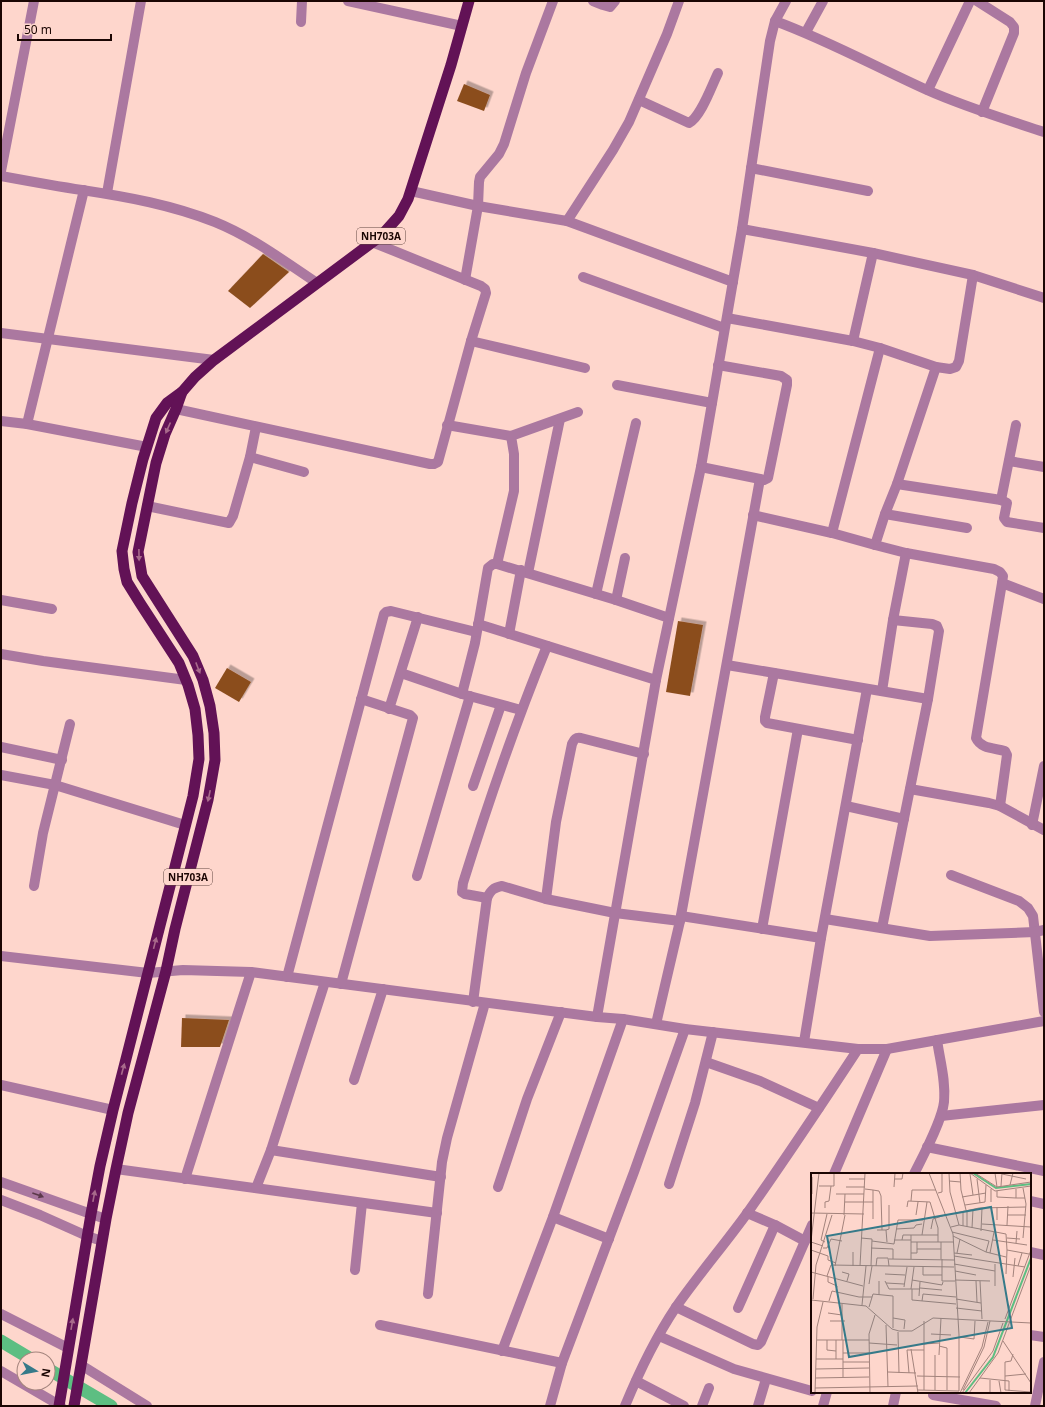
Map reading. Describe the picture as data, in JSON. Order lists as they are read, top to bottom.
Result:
{
  "streets": {
    "highway": ["NH703A"]
  },
  "scale_bar": "50 m",
  "north": "right"
}
